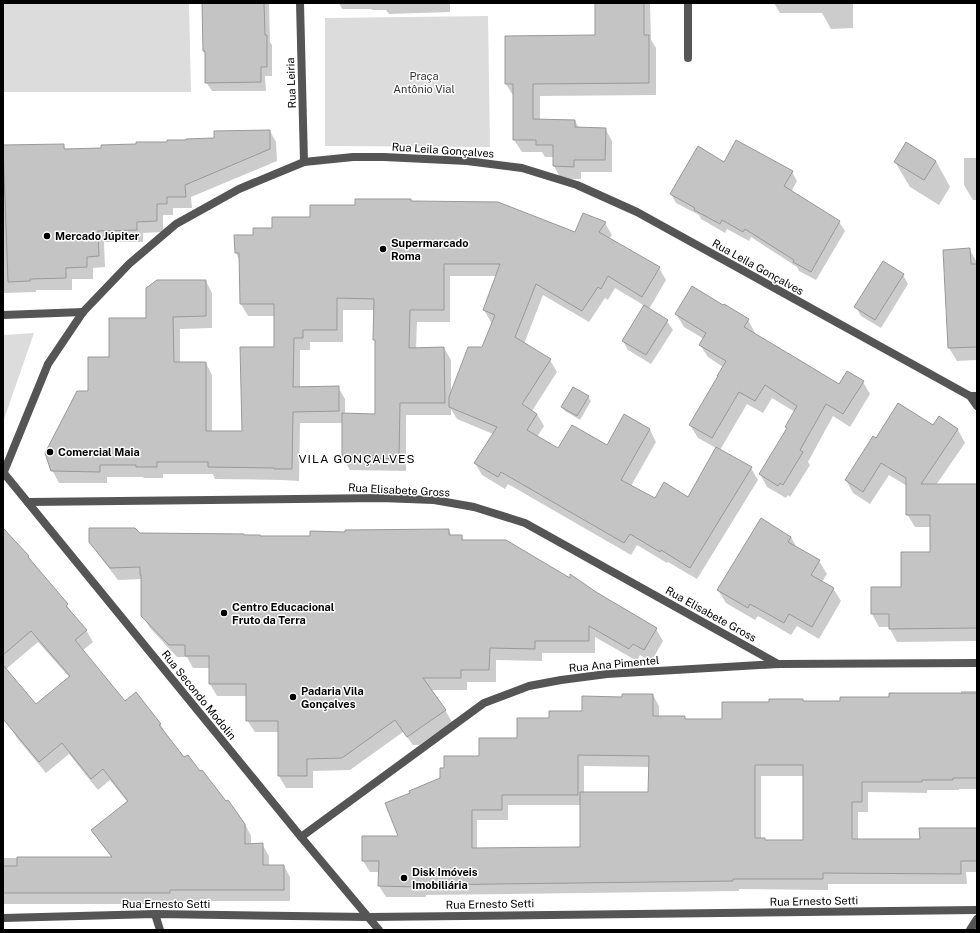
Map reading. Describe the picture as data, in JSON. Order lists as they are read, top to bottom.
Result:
{
  "streets": {
    "street": [
      "Rua Leiria",
      "Rua Leila Gonçalves",
      "Rua Elisabete Gross",
      "Rua Ana Pimentel",
      "Rua Secondo Modolin",
      "Rua Ernesto Setti"
    ]
  },
  "crossings": [
    ["Rua Leiria", "Rua Leila Gonçalves"],
    ["Rua Leila Gonçalves", "Rua Secondo Modolin"],
    ["Rua Elisabete Gross", "Rua Ana Pimentel"],
    ["Rua Elisabete Gross", "Rua Secondo Modolin"],
    ["Rua Ana Pimentel", "Rua Secondo Modolin"],
    ["Rua Secondo Modolin", "Rua Ernesto Setti"]
  ],
  "districts": ["VILA GONÇALVES"],
  "parks": ["Praça Antônio Vial"],
  "places": [
    "Mercado Júpiter",
    "Supermarcado Roma",
    "Comercial Maia",
    "Centro Educacional Fruto da Terra",
    "Padaria Vila Gonçalves",
    "Disk Imóveis Imobiliária"
  ]
}
